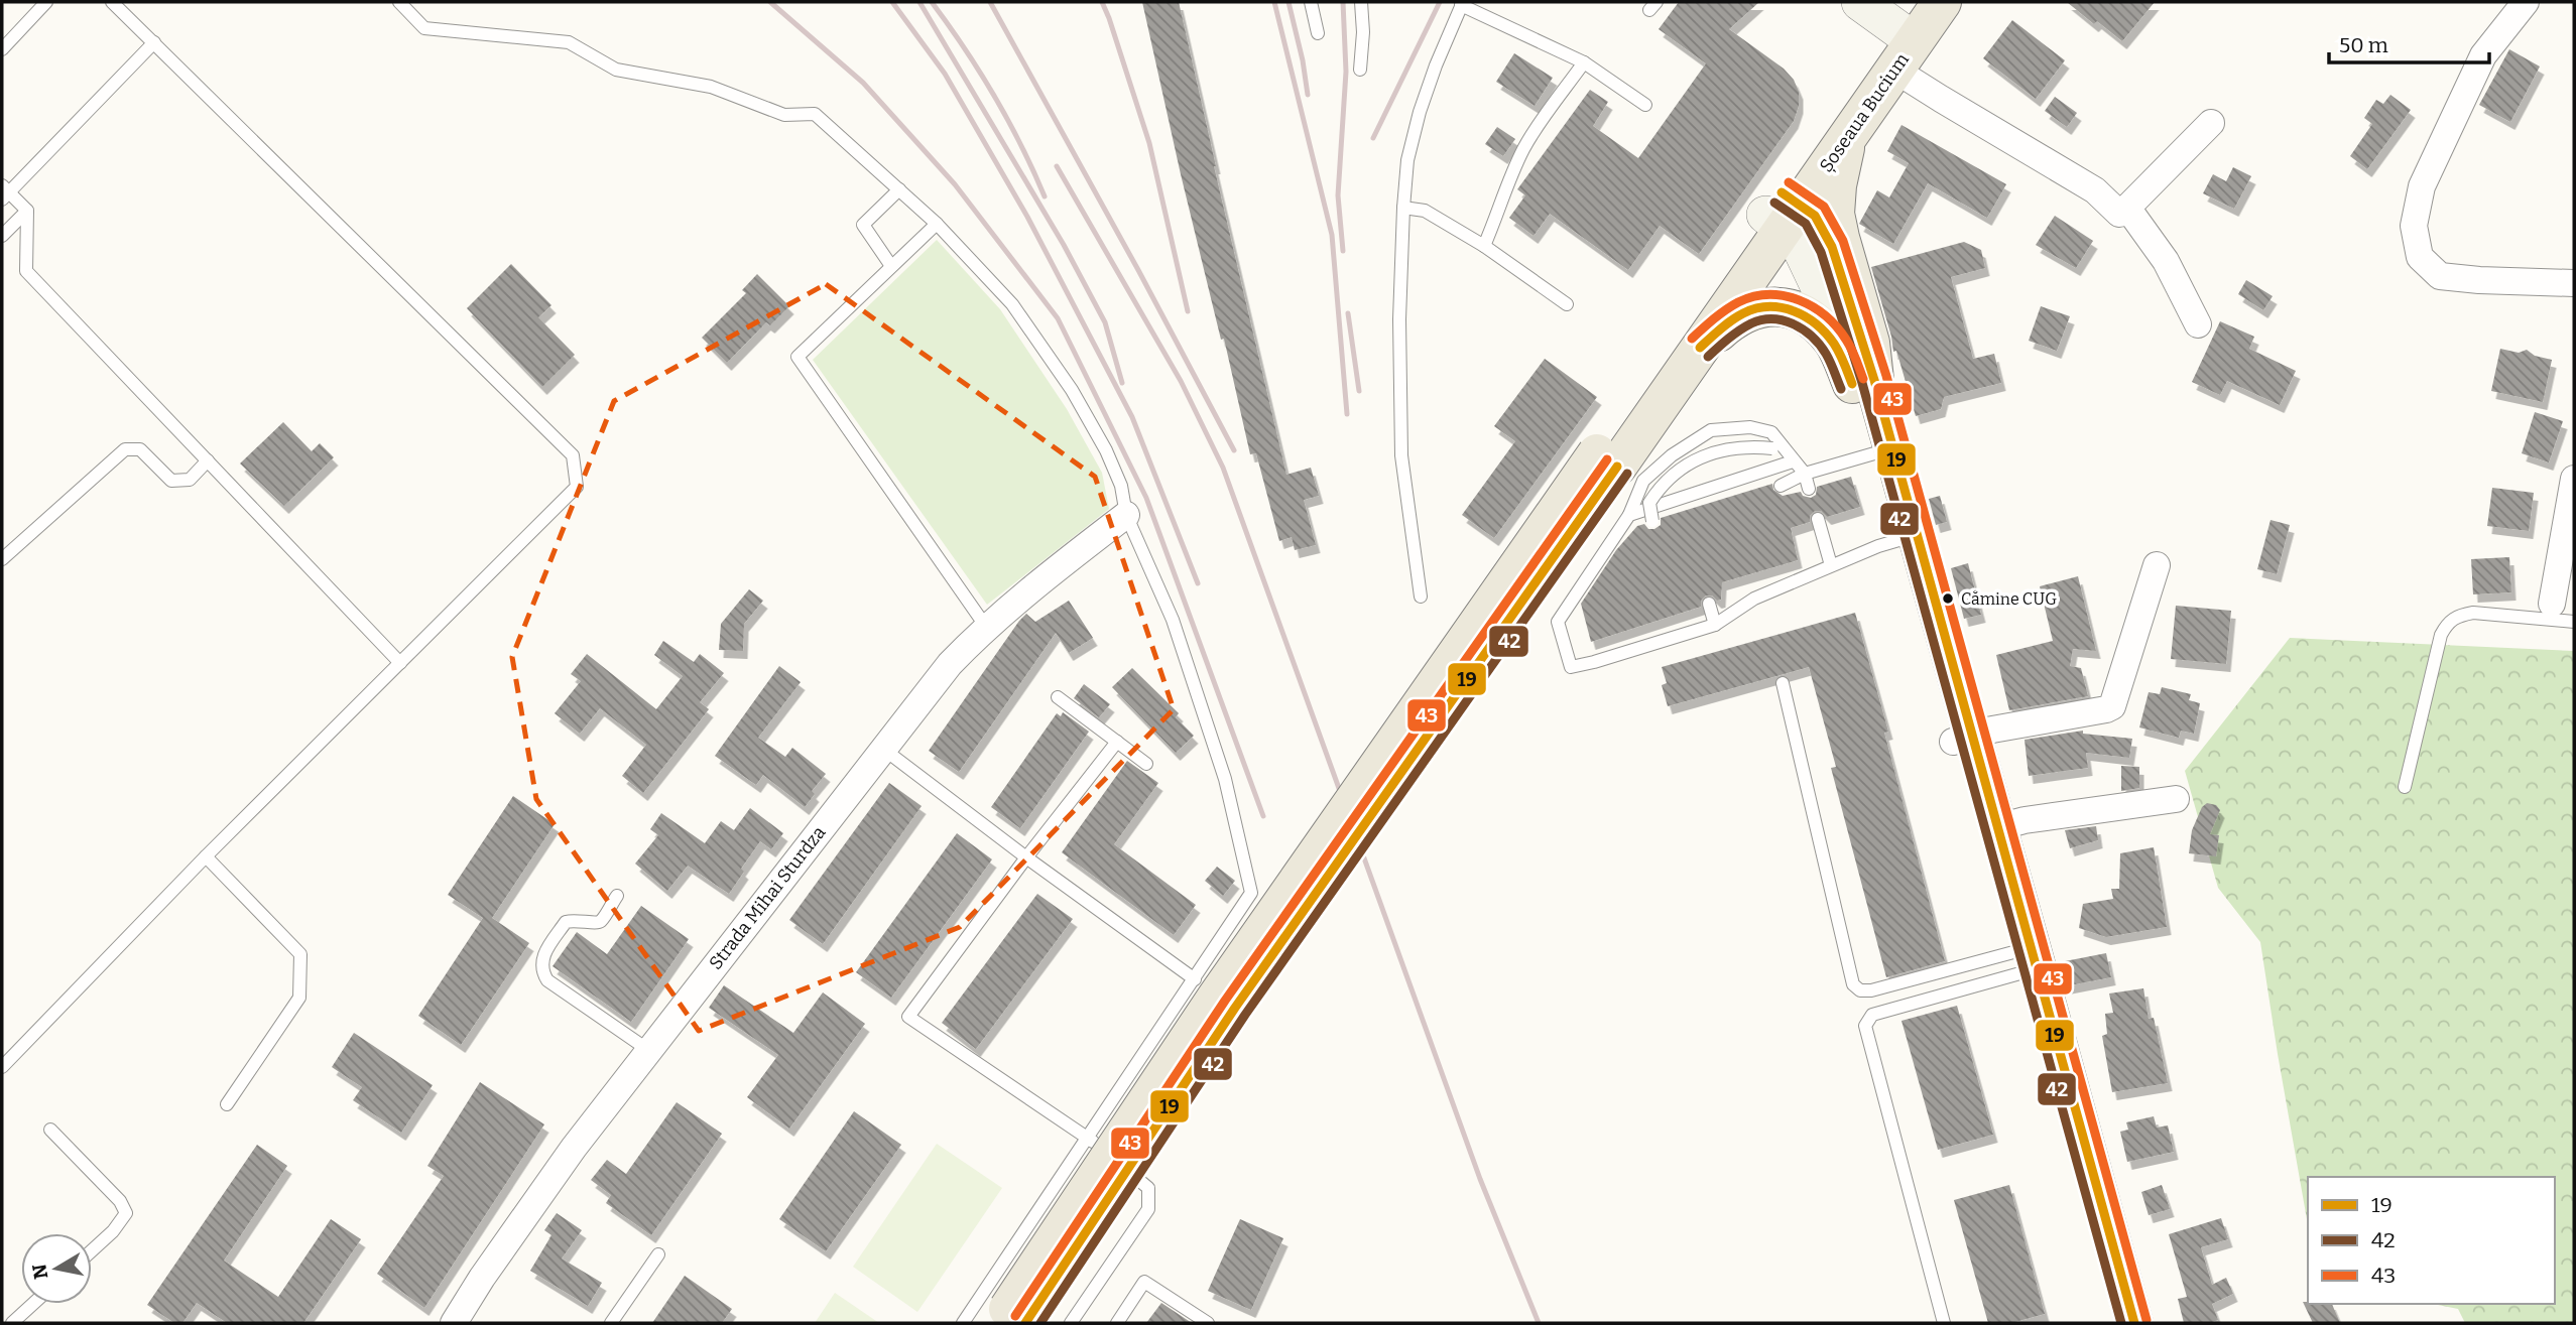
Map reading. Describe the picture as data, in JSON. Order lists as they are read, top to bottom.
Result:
{
  "streets": {
    "main road": ["Șoseaua Bucium"],
    "street": ["Strada Mihai Sturdza"]
  },
  "places": ["Cămine CUG"],
  "lines": ["transit line 43", "transit line 19", "transit line 42"],
  "legend": ["19", "42", "43"],
  "scale_bar": "50 m",
  "north": "left"
}
